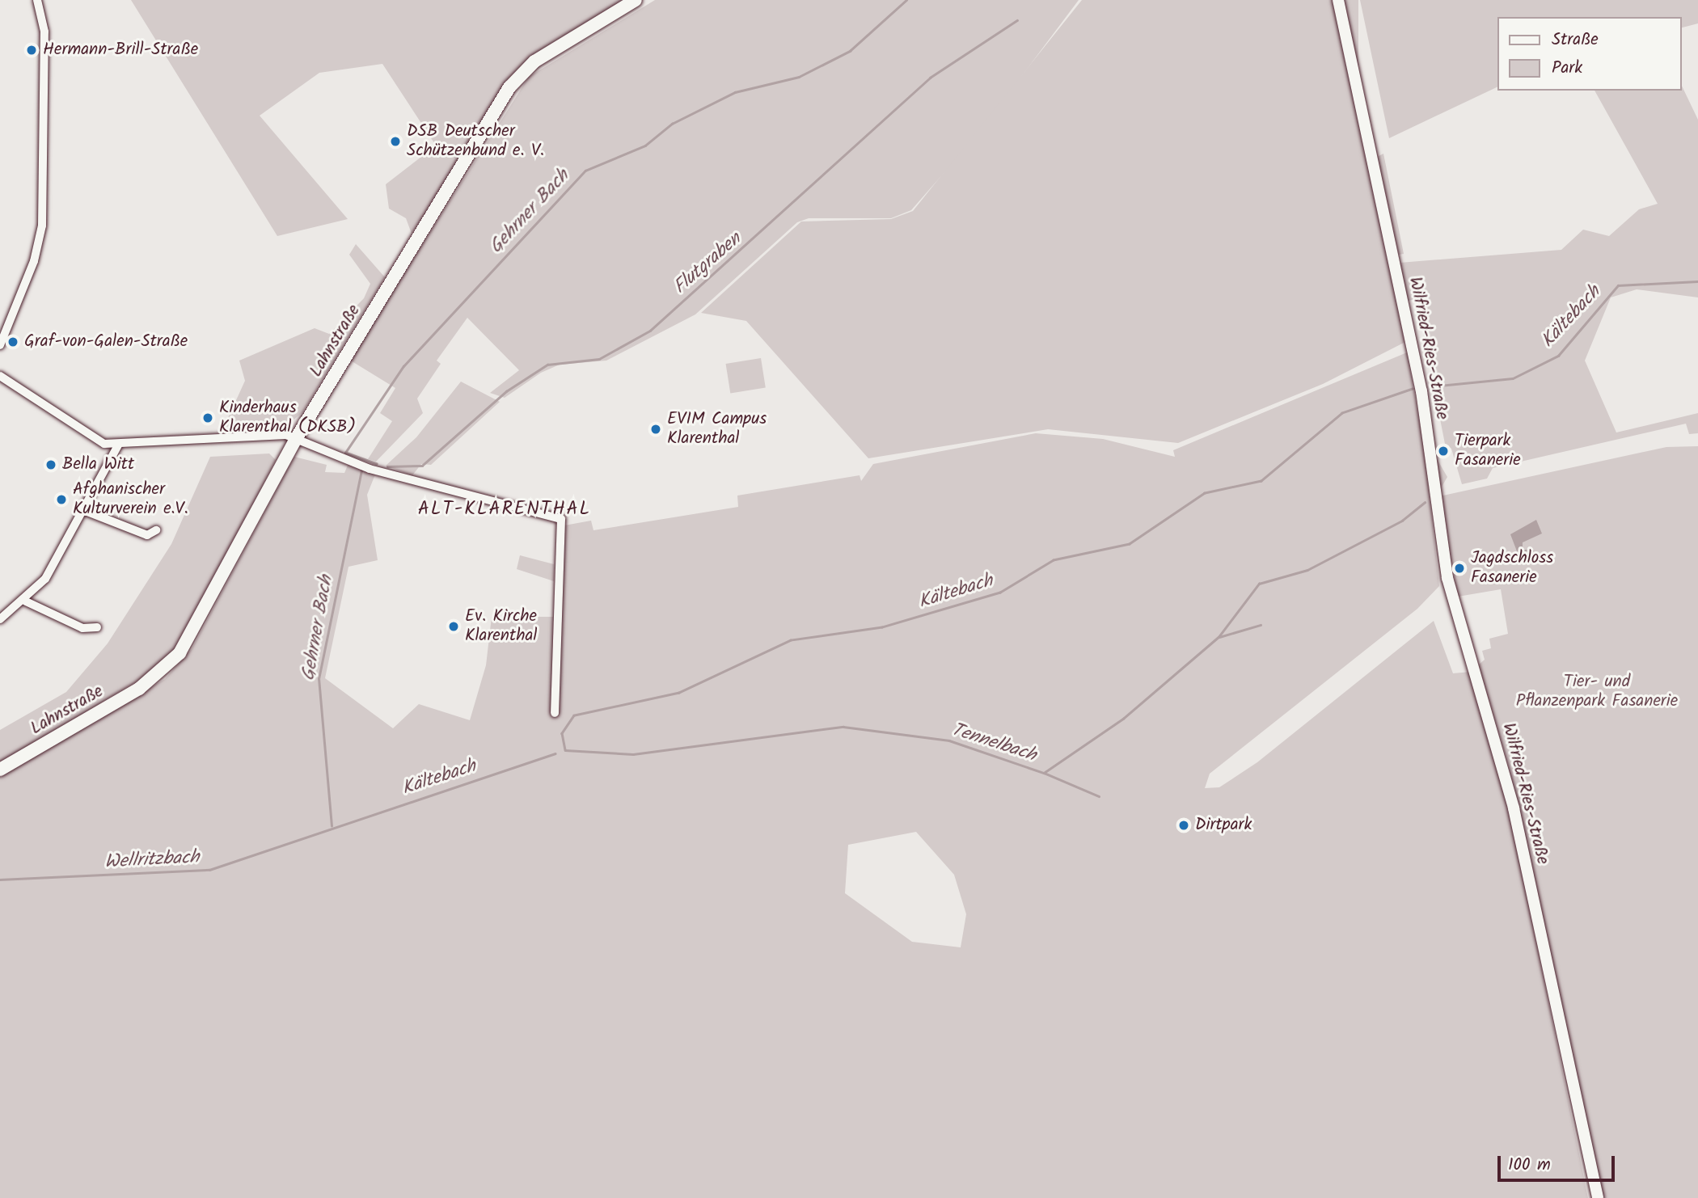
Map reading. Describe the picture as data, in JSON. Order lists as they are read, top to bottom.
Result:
{
  "streets": {
    "main road": ["Lahnstraße"],
    "street": ["Wilfried-Ries-Straße"]
  },
  "districts": ["ALT-KLARENTHAL"],
  "water": [
    "Gehrner Bach",
    "Flutgraben",
    "Kältebach",
    "Tennelbach",
    "Wellritzbach"
  ],
  "parks": ["Tier- und Pflanzenpark Fasanerie"],
  "places": [
    "Hermann-Brill-Straße",
    "DSB Deutscher Schützenbund e. V.",
    "Graf-von-Galen-Straße",
    "Kinderhaus Klarenthal (DKSB)",
    "EVIM Campus Klarenthal",
    "Tierpark Fasanerie",
    "Bella Witt",
    "Afghanischer Kulturverein e.V.",
    "Jagdschloss Fasanerie",
    "Ev. Kirche Klarenthal",
    "Dirtpark"
  ],
  "legend": ["Straße", "Park"],
  "scale_bar": "100 m"
}
